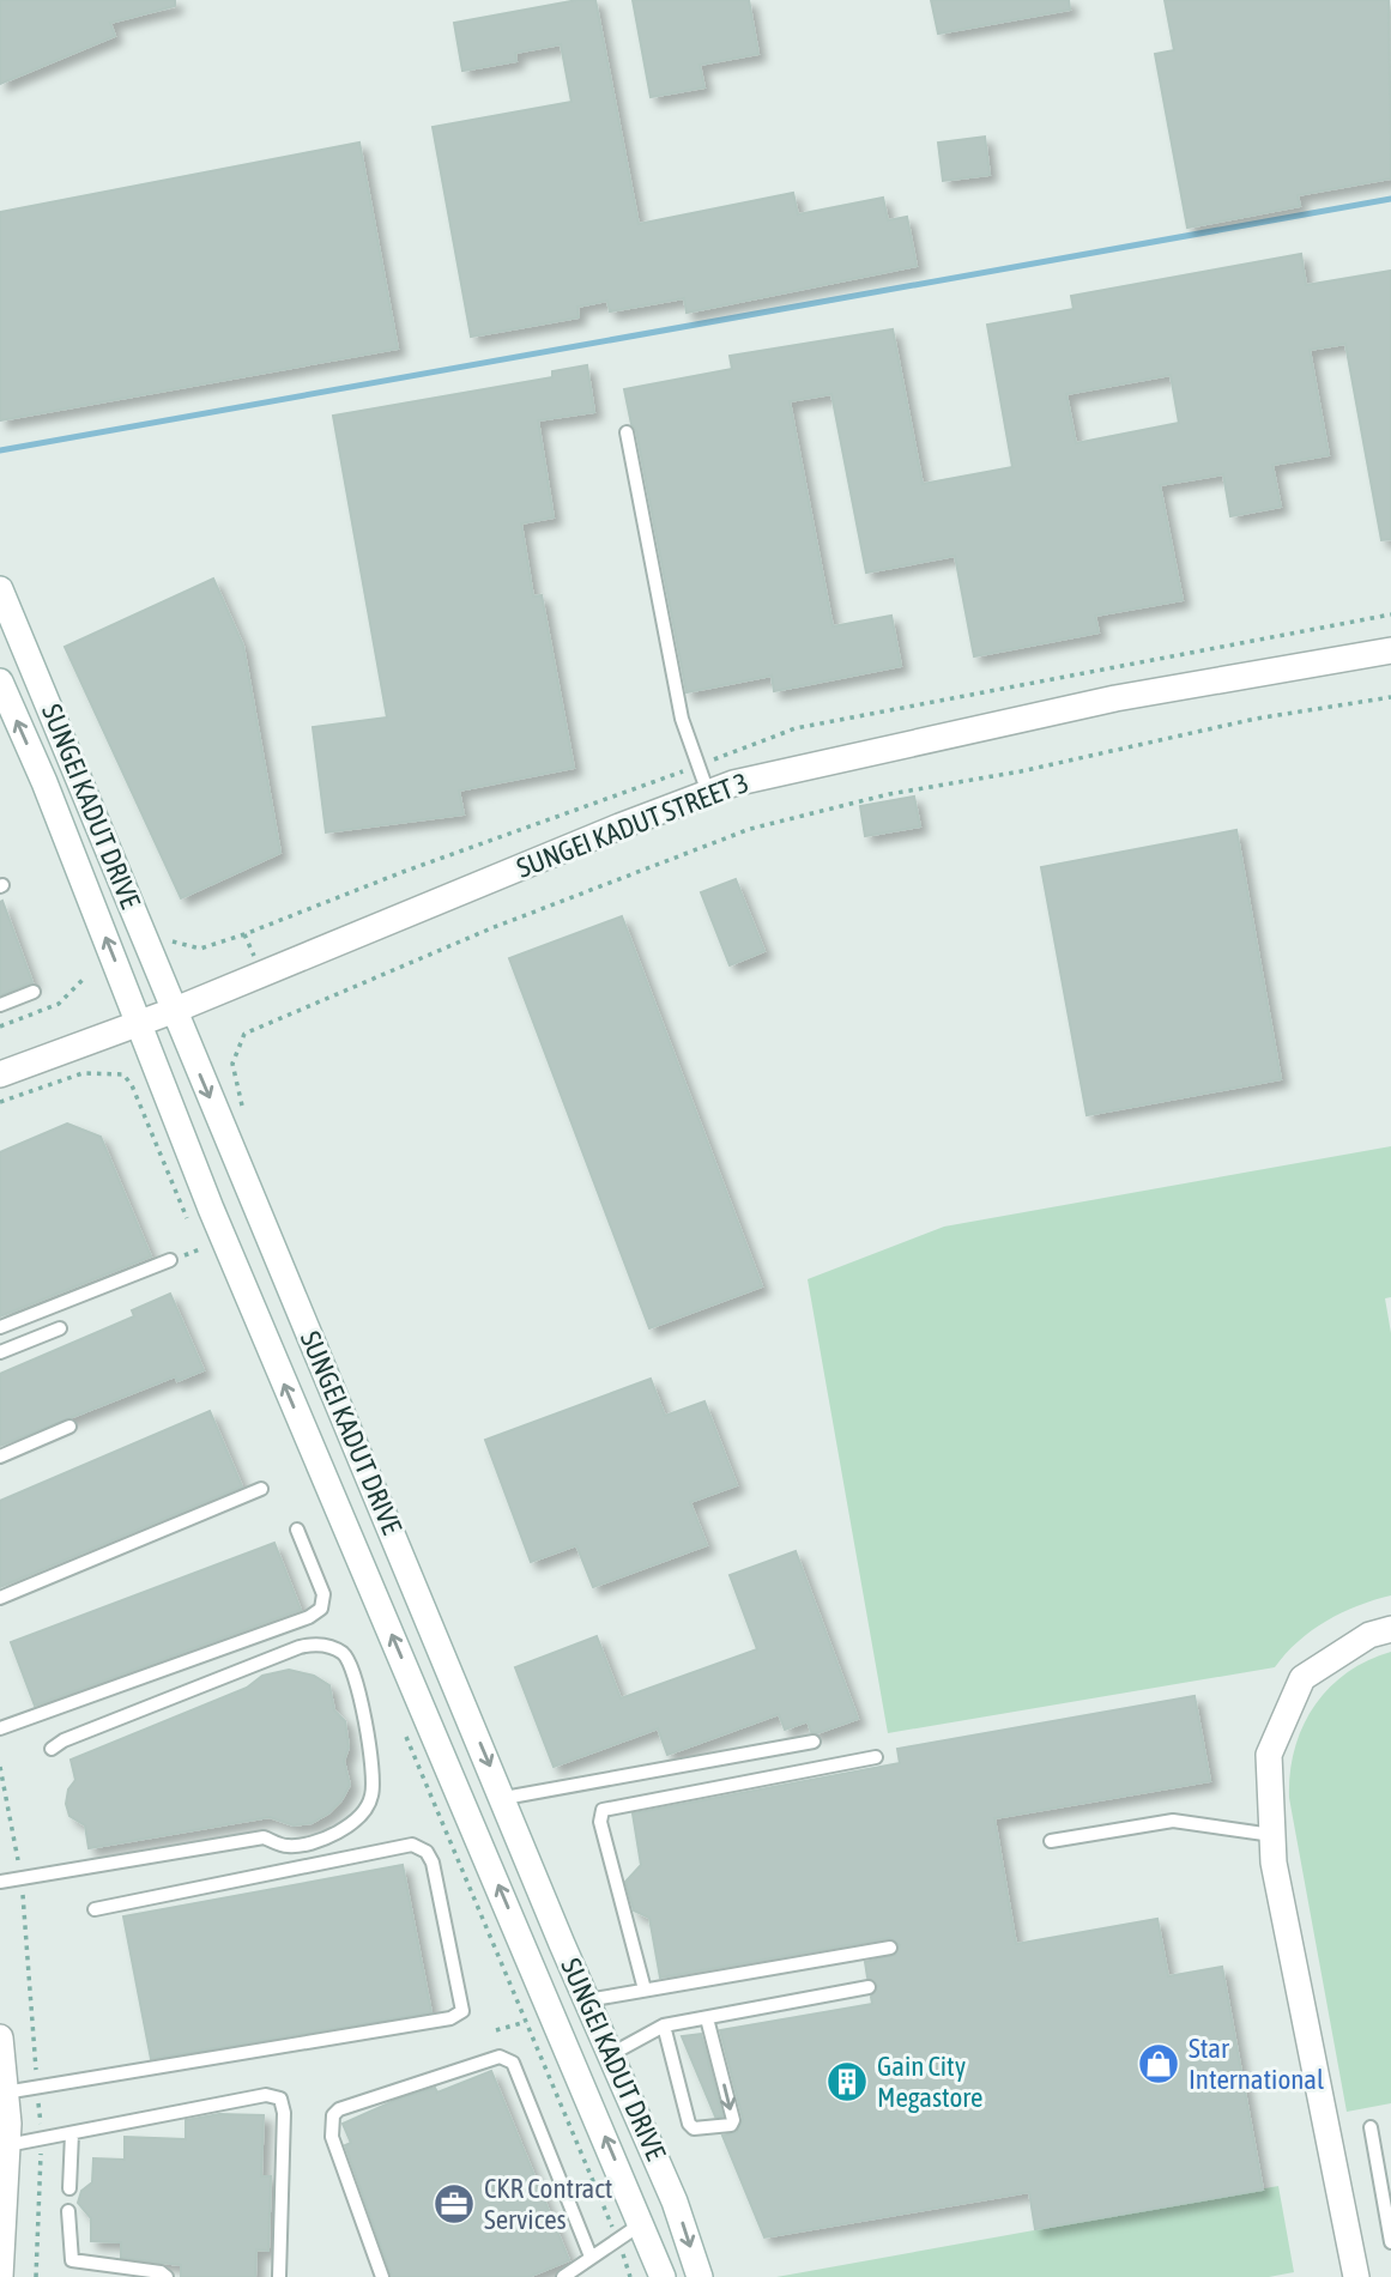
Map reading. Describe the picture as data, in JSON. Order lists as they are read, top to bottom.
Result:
{
  "streets": {
    "main road": ["SUNGEI KADUT DRIVE", "SUNGEI KADUT STREET 3"]
  },
  "crossings": [
    ["SUNGEI KADUT DRIVE", "SUNGEI KADUT STREET 3"]
  ],
  "places": {
    "shop": ["Star International"],
    "building": ["Gain City Megastore"],
    "office": ["CKR Contract Services"]
  }
}
